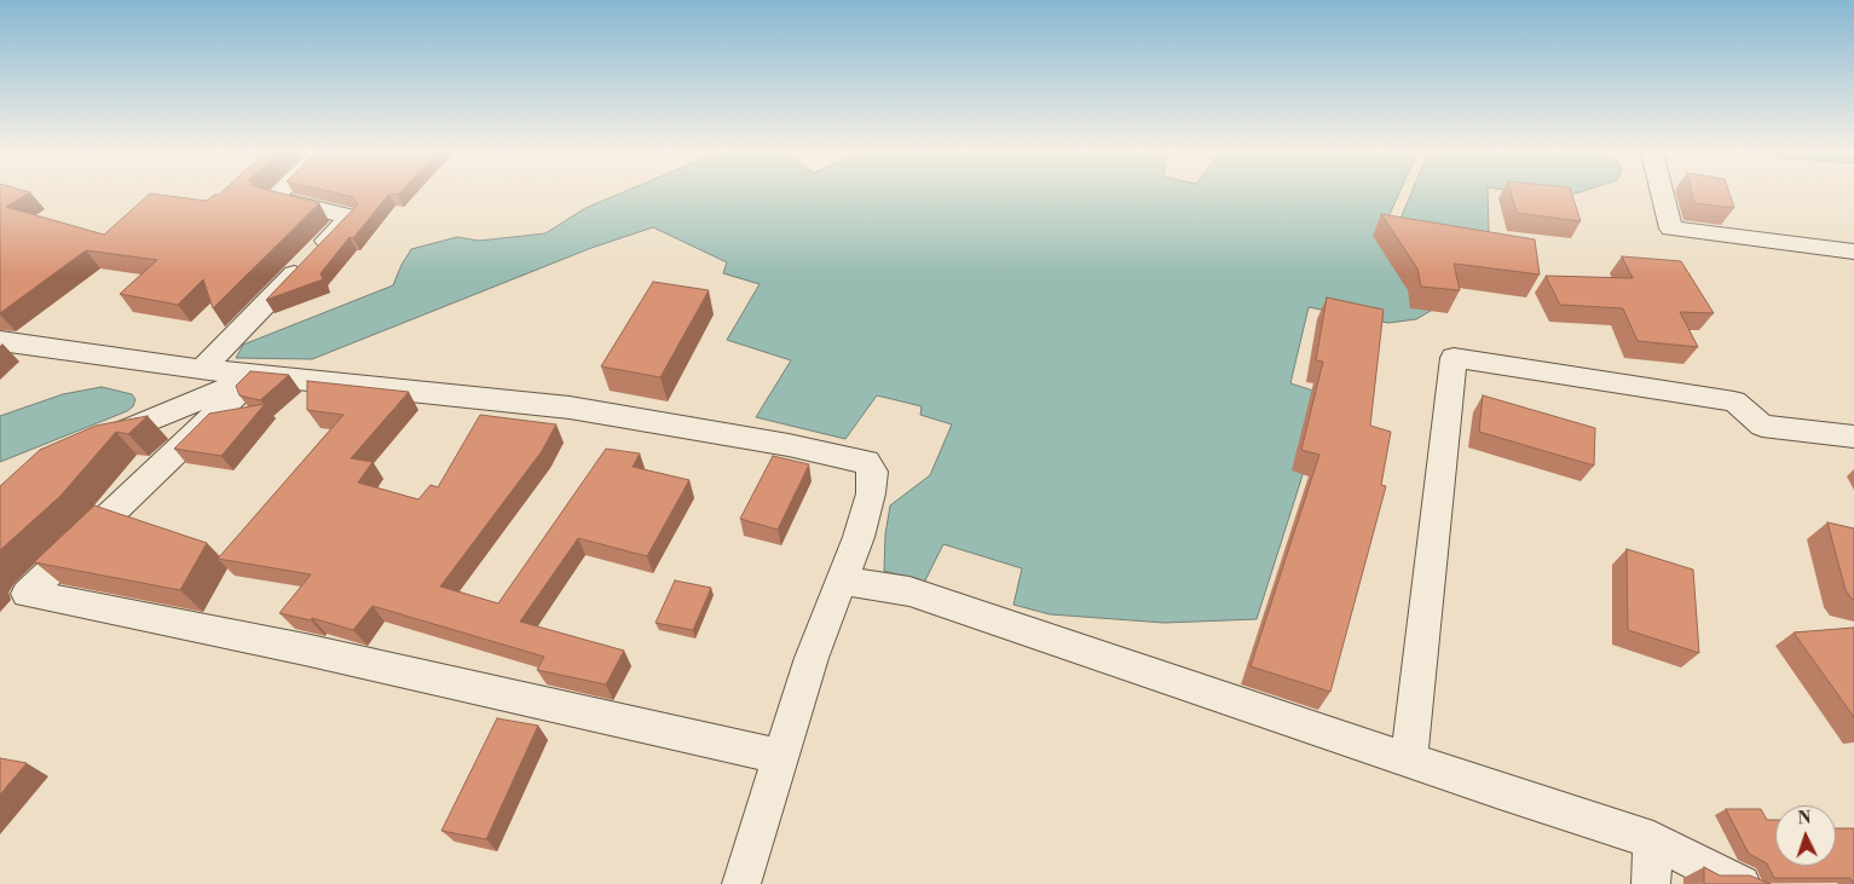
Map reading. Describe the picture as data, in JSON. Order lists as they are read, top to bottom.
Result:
{
  "north": "top"
}
